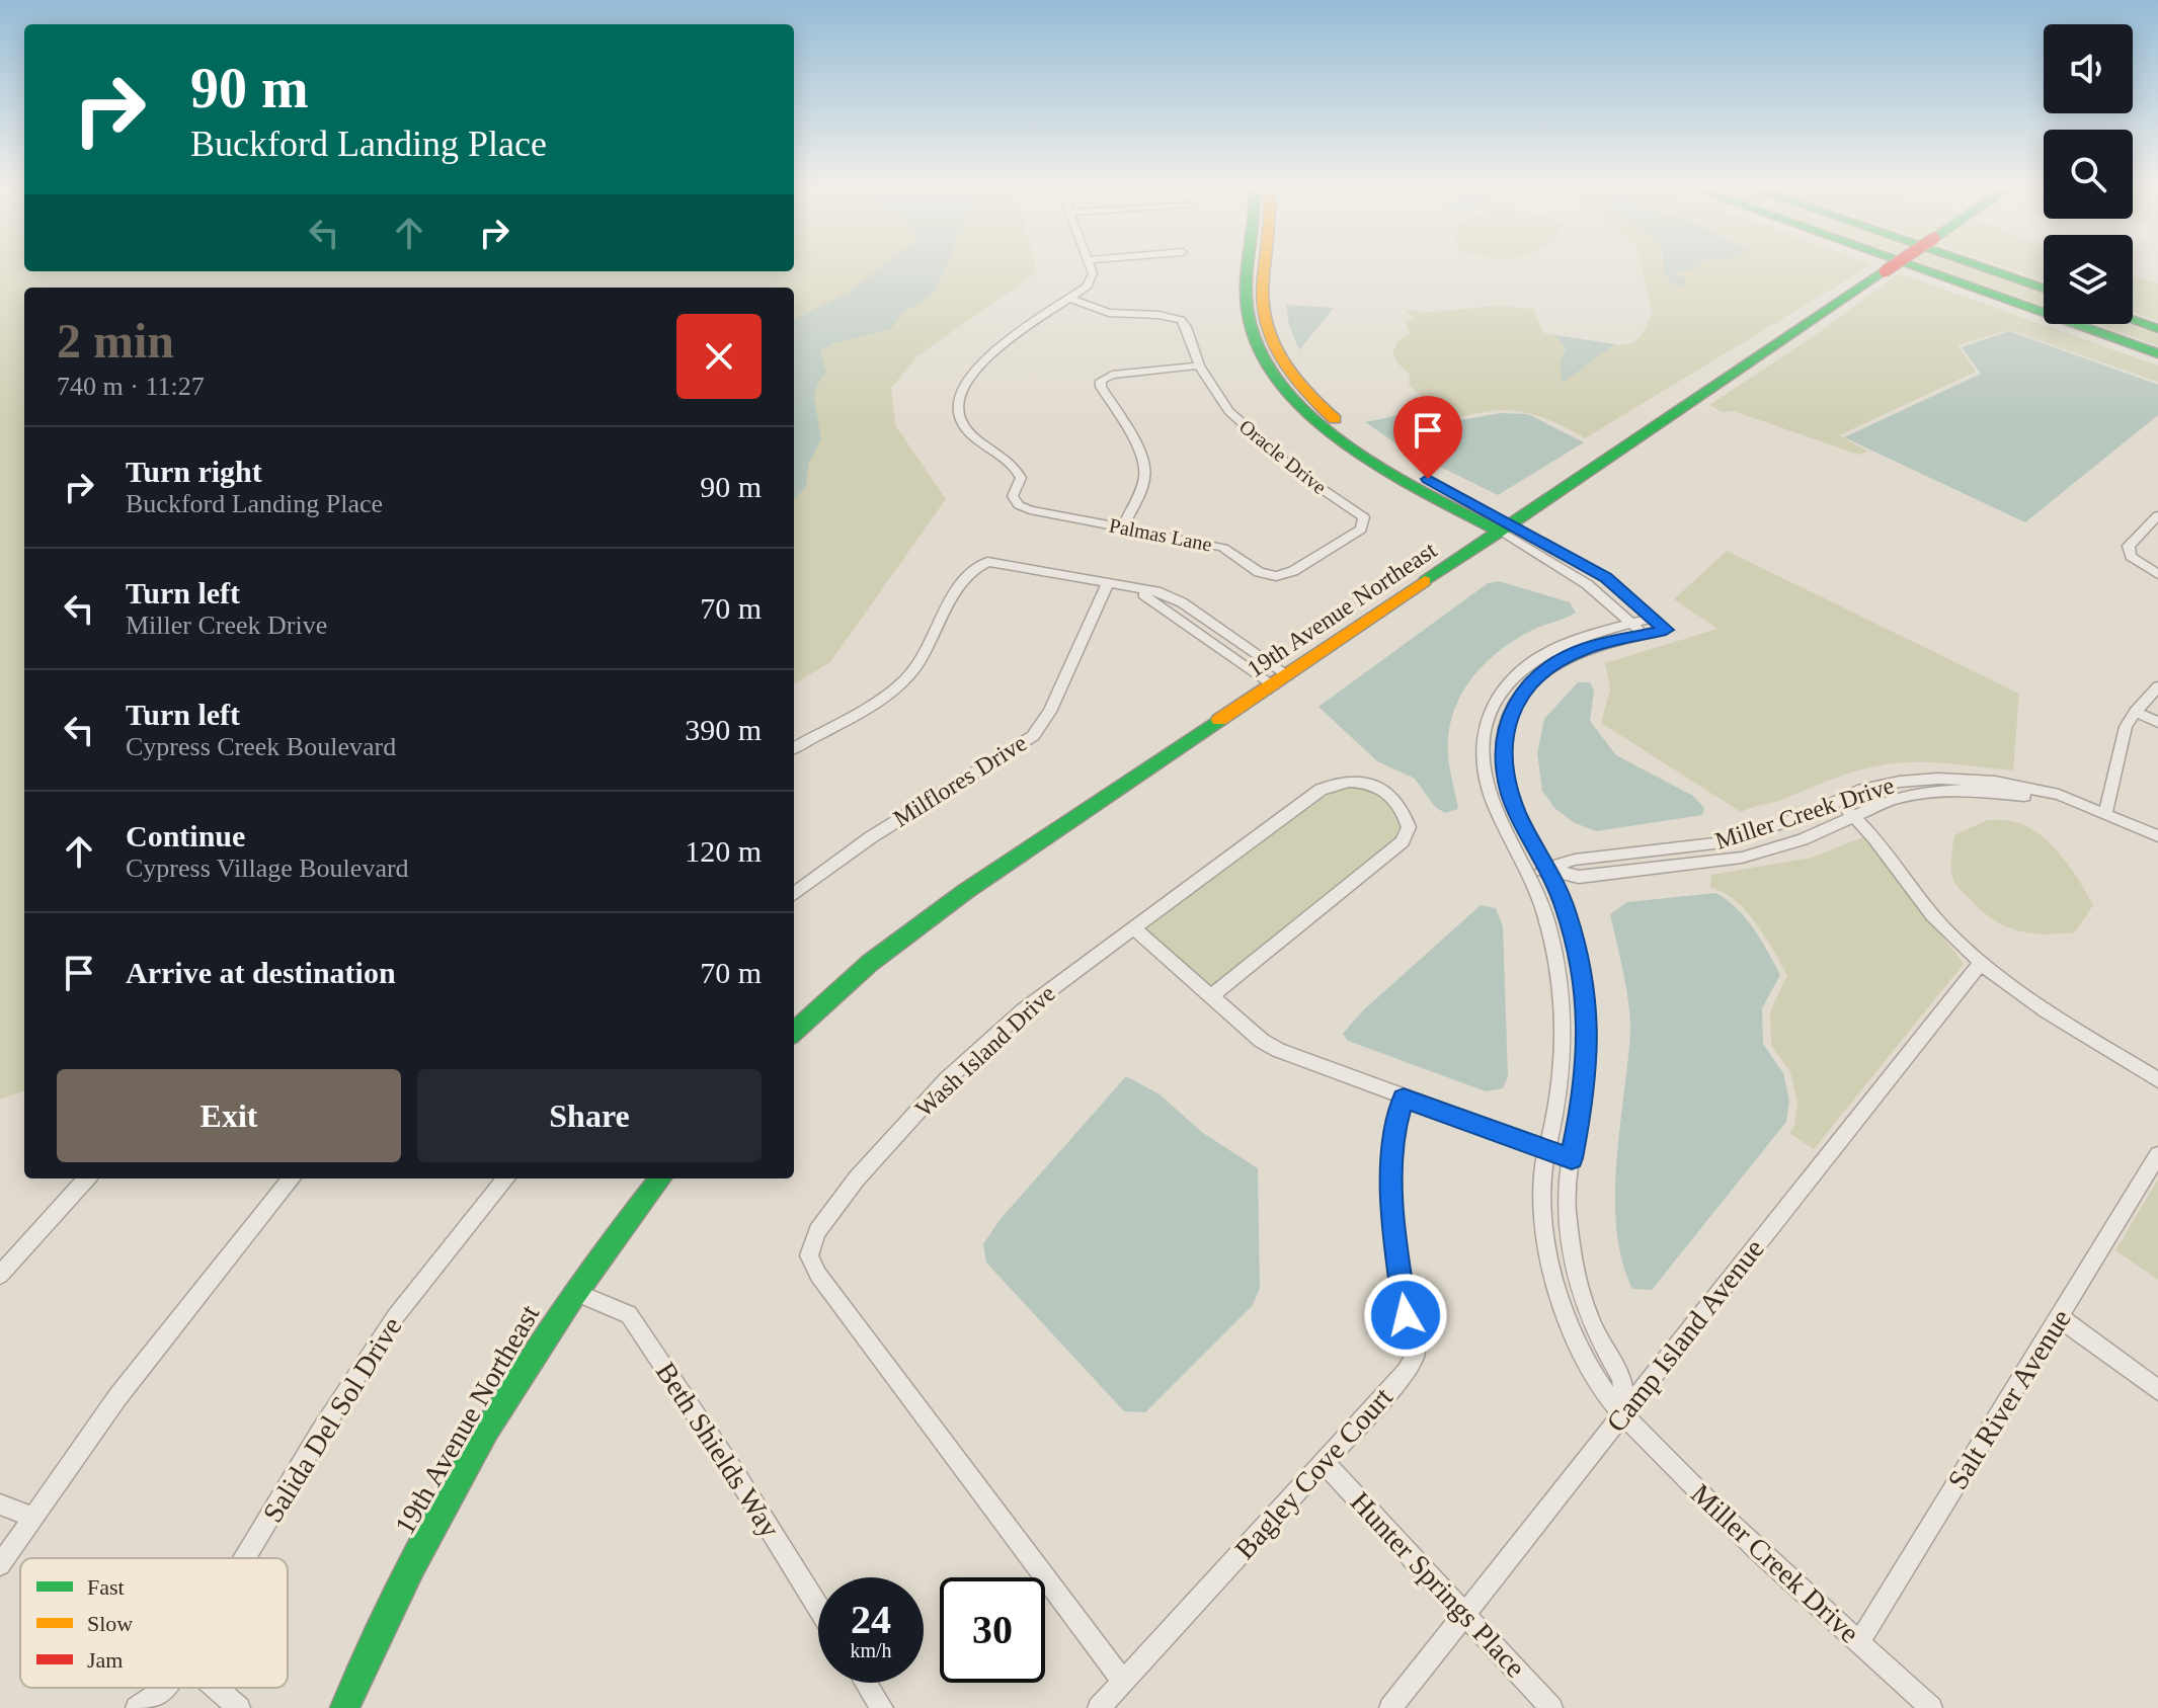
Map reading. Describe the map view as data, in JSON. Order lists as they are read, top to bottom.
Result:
{
  "streets": {
    "main road": ["19th Avenue Northeast"],
    "street": [
      "Oracle Drive",
      "Palmas Lane",
      "Milflores Drive",
      "Miller Creek Drive",
      "Wash Island Drive",
      "Camp Island Avenue",
      "Salt River Avenue",
      "Salida Del Sol Drive",
      "Beth Shields Way",
      "Bagley Cove Court",
      "Hunter Springs Place"
    ]
  },
  "crossings": [
    ["Oracle Drive", "Palmas Lane"],
    ["19th Avenue Northeast", "Beth Shields Way"],
    ["Miller Creek Drive", "Camp Island Avenue"],
    ["Miller Creek Drive", "Salt River Avenue"],
    ["Wash Island Drive", "Bagley Cove Court"],
    ["Camp Island Avenue", "Hunter Springs Place"],
    ["Bagley Cove Court", "Hunter Springs Place"]
  ],
  "legend": ["Fast", "Slow", "Jam"],
  "page": {
    "turn": ["90 m", "Buckford Landing Place"],
    "heading": ["2 min", "740 m · 11:27"],
    "list": [
      {
        "name": "Turn right",
        "note": "Buckford Landing Place",
        "value": "90 m"
      },
      {
        "name": "Turn left",
        "note": "Miller Creek Drive",
        "value": "70 m"
      },
      {
        "name": "Turn left",
        "note": "Cypress Creek Boulevard",
        "value": "390 m"
      },
      {
        "name": "Continue",
        "note": "Cypress Village Boulevard",
        "value": "120 m"
      },
      {
        "name": "Arrive at destination",
        "value": "70 m"
      }
    ],
    "buttons": ["Exit", "Share"],
    "speed": "24 km/h",
    "limit": "30"
  }
}
